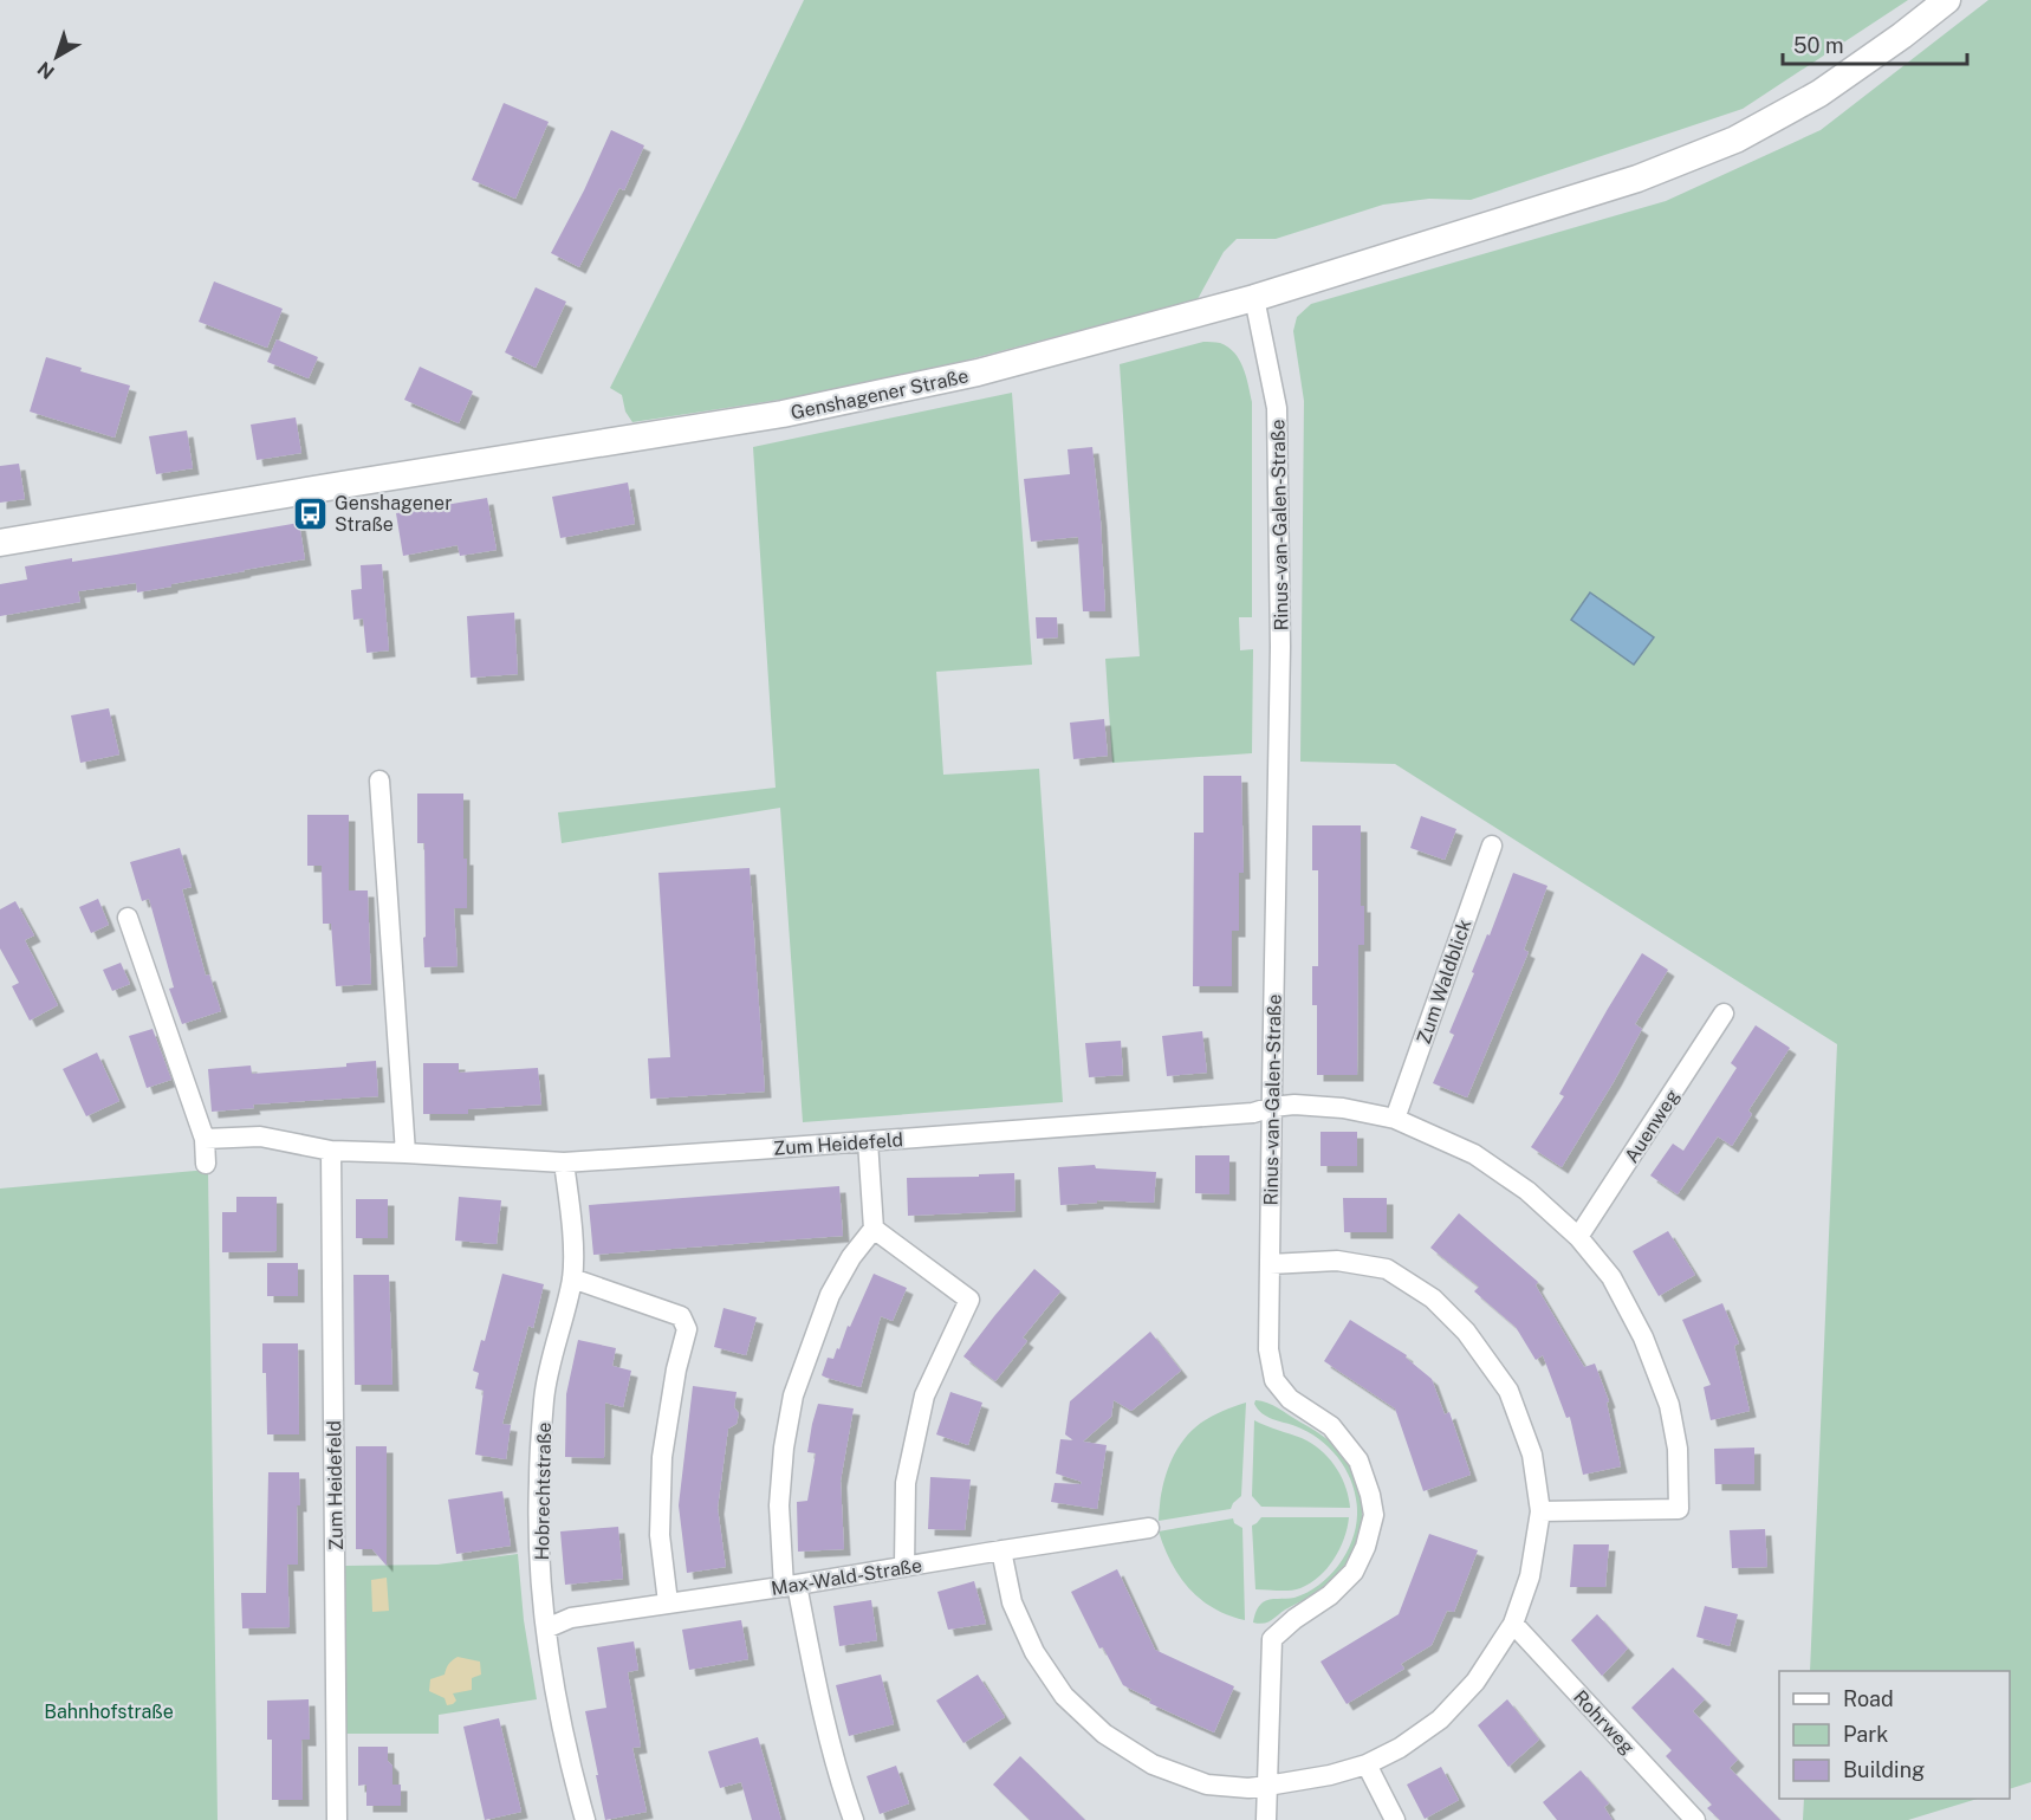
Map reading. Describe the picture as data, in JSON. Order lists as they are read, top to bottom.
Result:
{
  "streets": {
    "street": [
      "Genshagener Straße",
      "Rinus-van-Galen-Straße",
      "Zum Waldblick",
      "Auenweg",
      "Zum Heidefeld",
      "Hobrechtstraße",
      "Max-Wald-Straße",
      "Rohrweg"
    ]
  },
  "crossings": [
    ["Genshagener Straße", "Rinus-van-Galen-Straße"],
    ["Rinus-van-Galen-Straße", "Zum Heidefeld"],
    ["Zum Waldblick", "Zum Heidefeld"],
    ["Auenweg", "Zum Heidefeld"],
    ["Zum Heidefeld", "Hobrechtstraße"],
    ["Hobrechtstraße", "Max-Wald-Straße"]
  ],
  "parks": ["Bahnhofstraße"],
  "places": {
    "bus stop": ["Genshagener Straße"]
  },
  "legend": ["Road", "Park", "Building"],
  "scale_bar": "50 m",
  "north": "bottom left"
}
